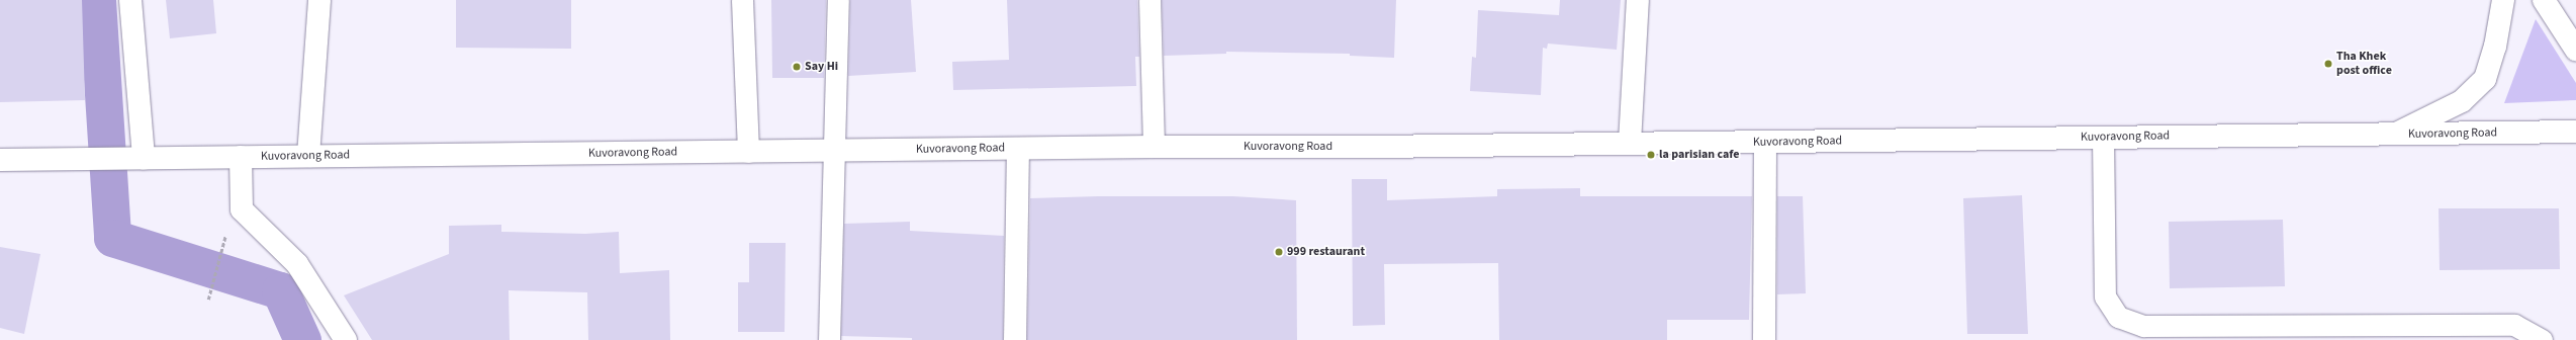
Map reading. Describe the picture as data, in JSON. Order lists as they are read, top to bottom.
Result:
{
  "streets": {
    "street": ["Kuvoravong Road"]
  },
  "places": [
    "Tha Khek post office",
    "Say Hi",
    "la parisian cafe",
    "999 restaurant"
  ]
}
